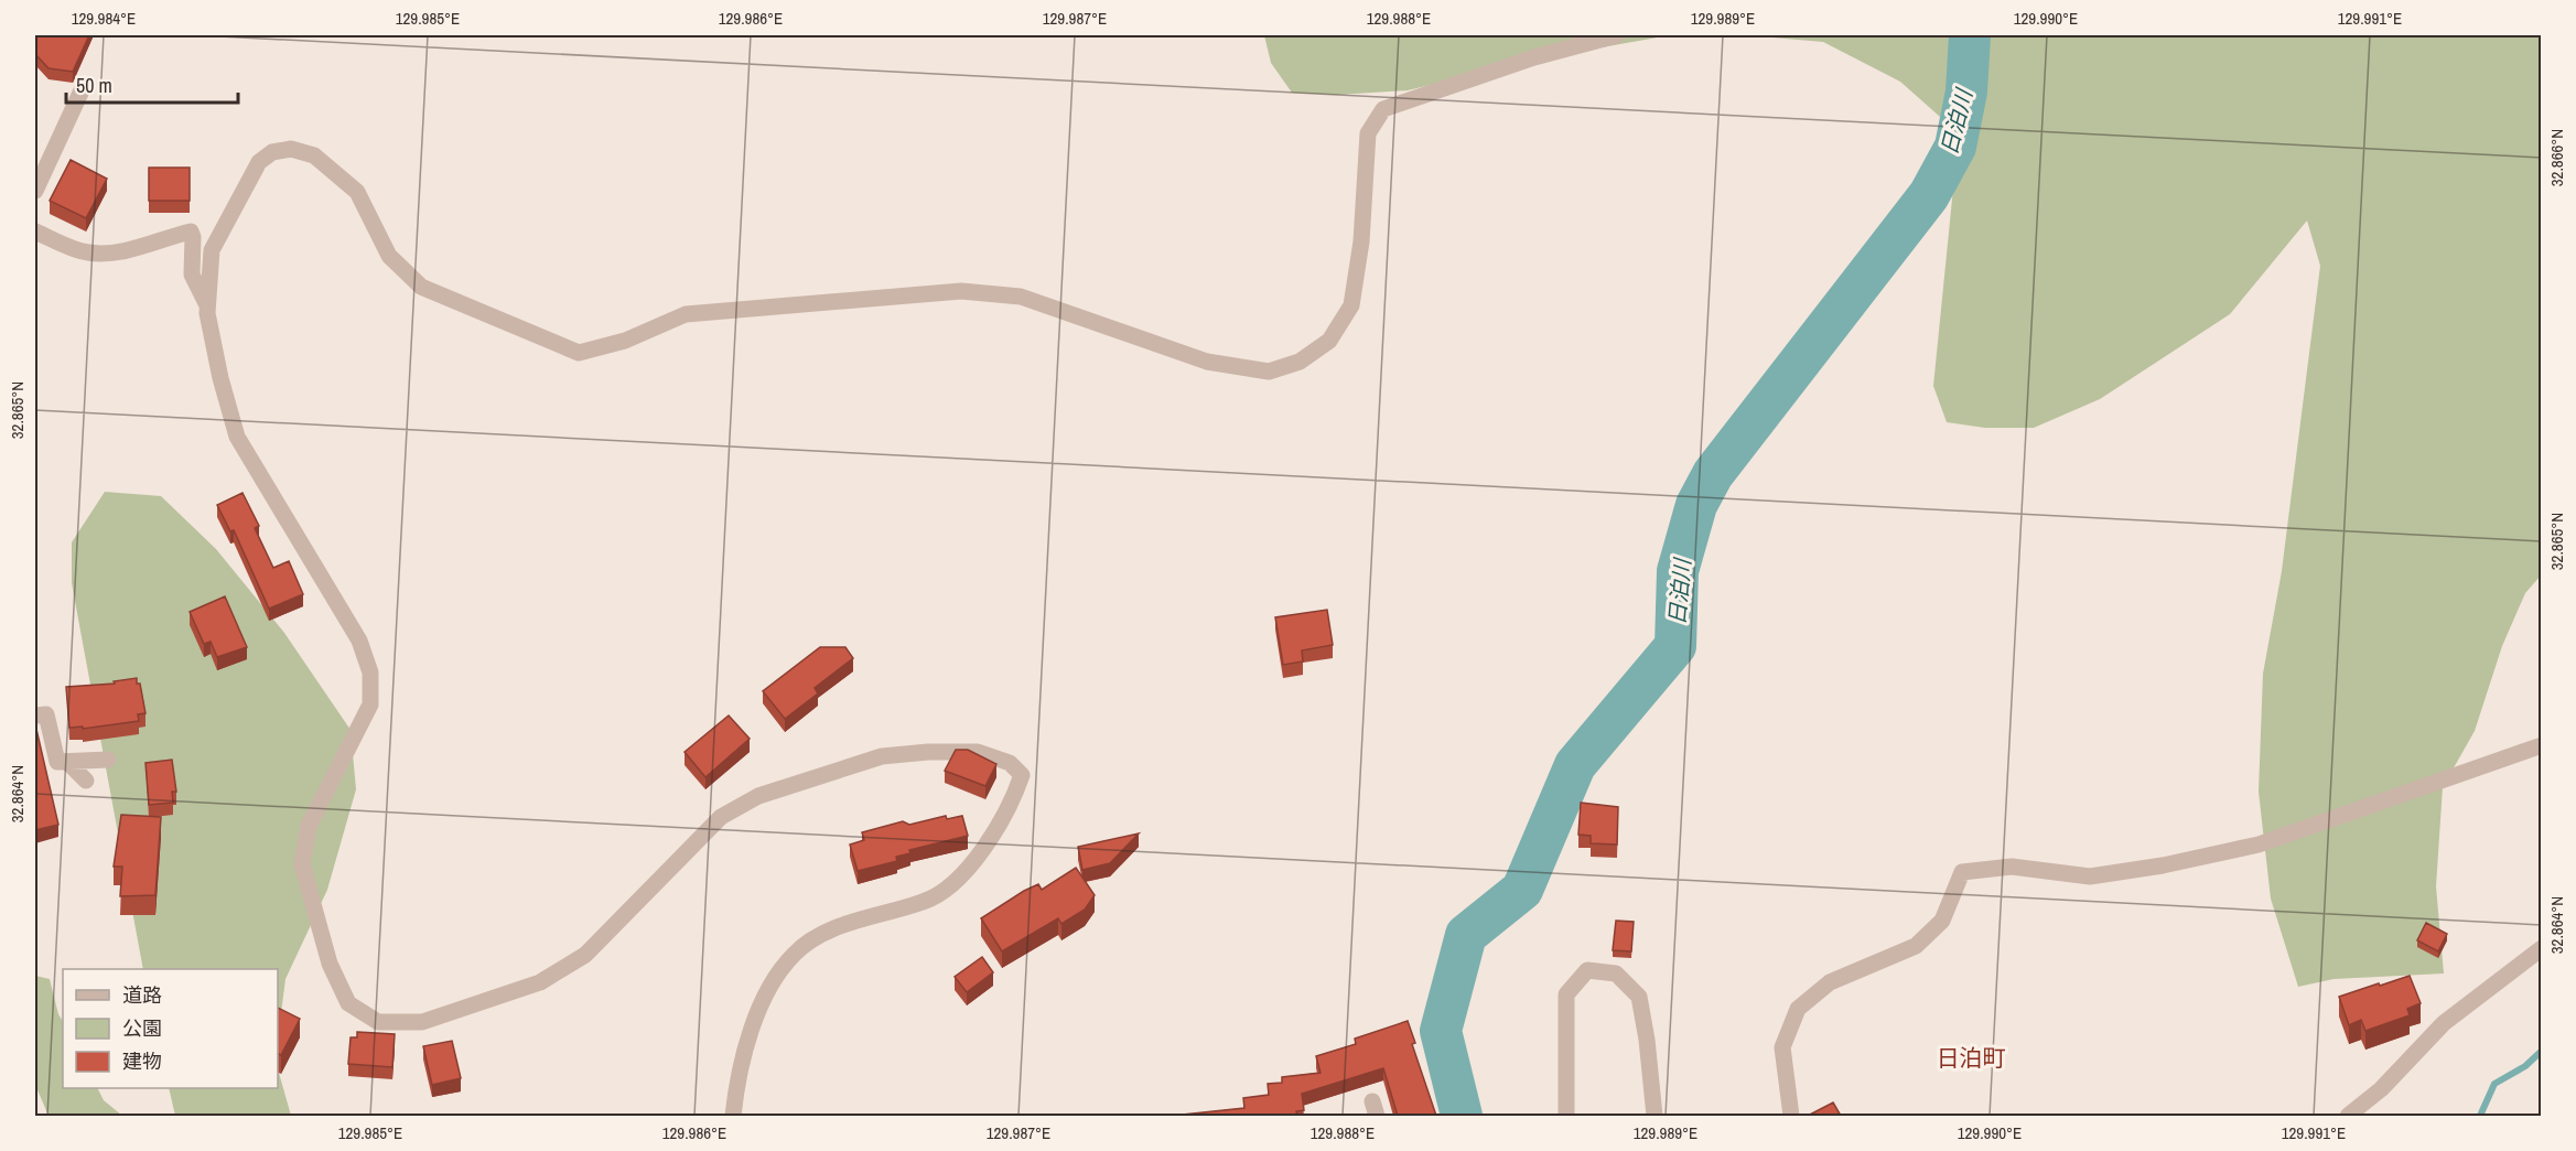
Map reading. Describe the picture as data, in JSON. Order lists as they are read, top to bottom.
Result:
{
  "districts": ["日泊町"],
  "water": ["日泊川"],
  "legend": ["道路", "公園", "建物"],
  "scale_bar": "50 m",
  "coordinates": [
    "129.984°E",
    "129.985°E",
    "129.986°E",
    "129.987°E",
    "129.988°E",
    "129.989°E",
    "129.990°E",
    "129.991°E",
    "32.866°N",
    "32.865°N",
    "32.864°N"
  ]
}
